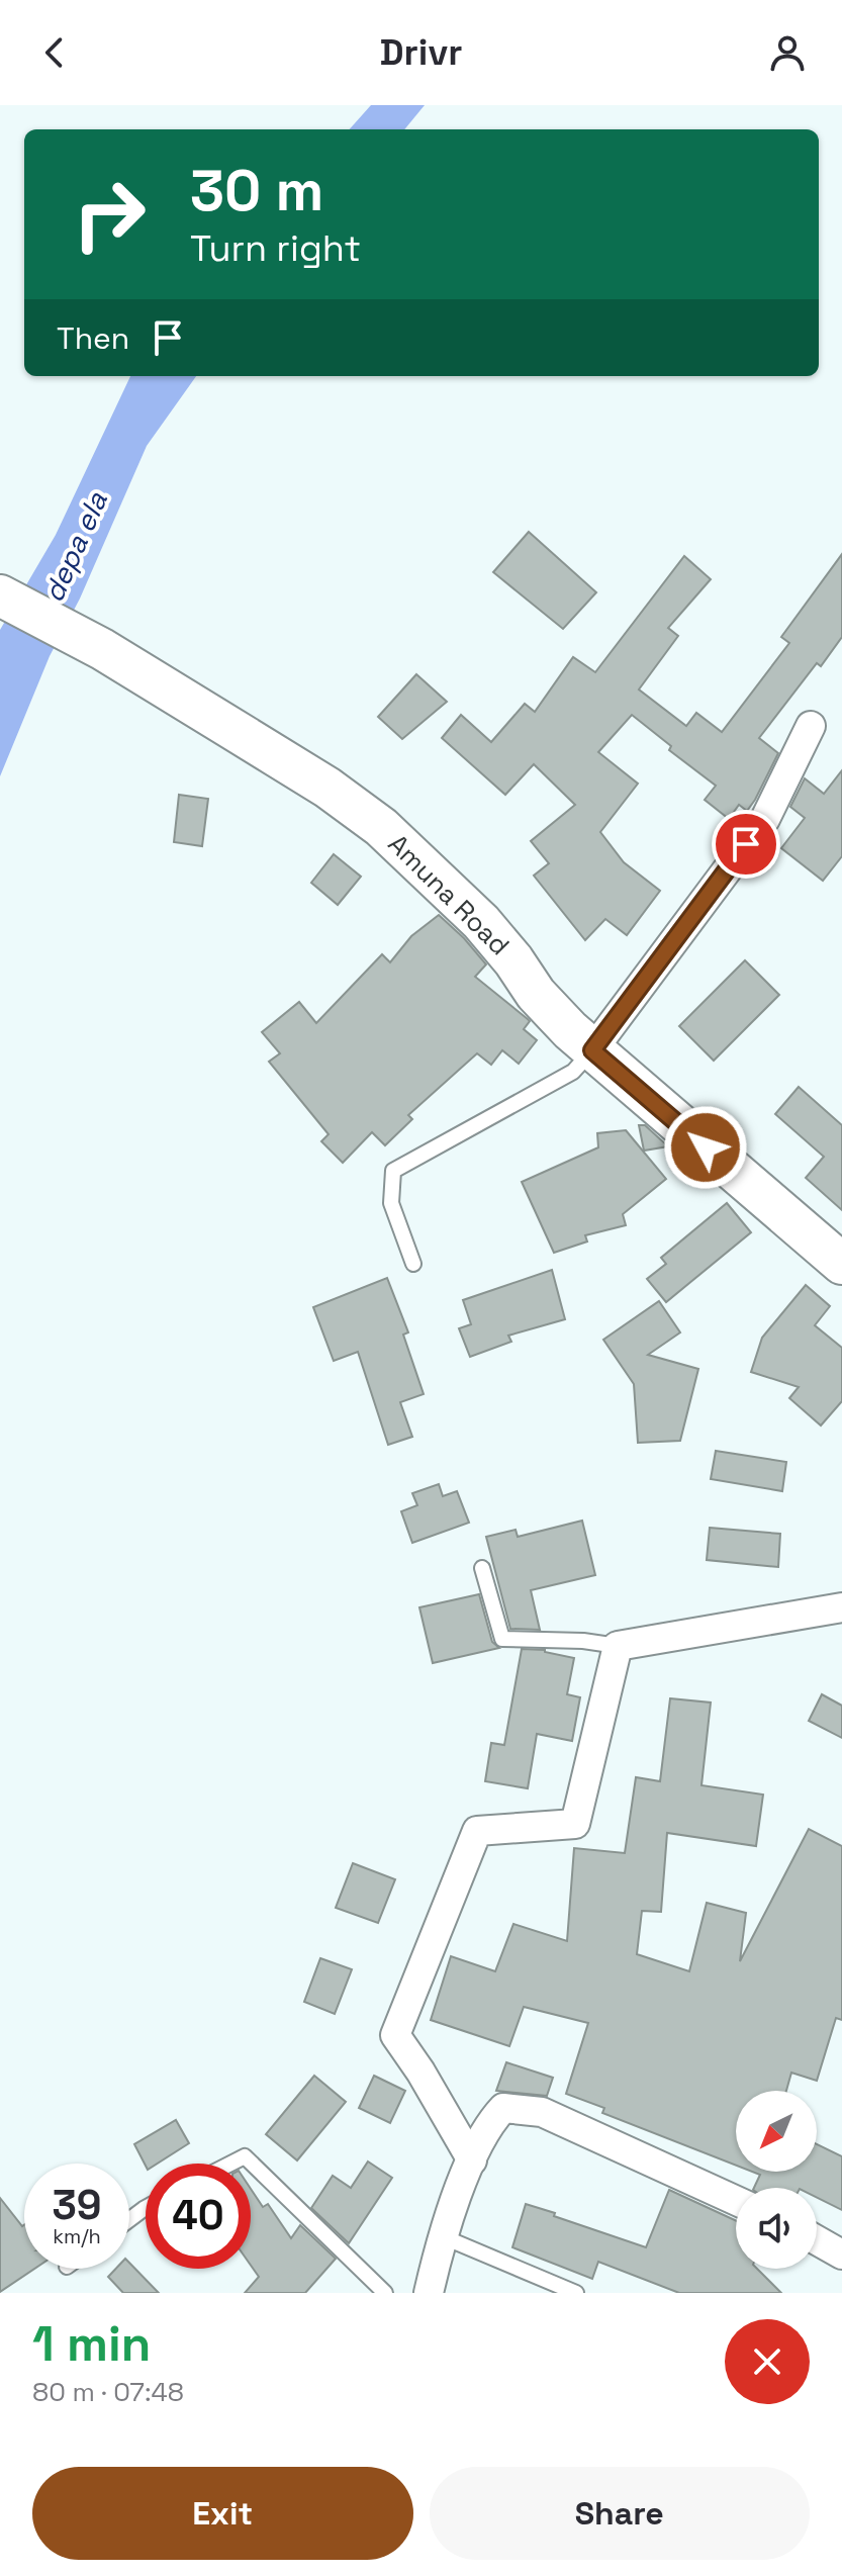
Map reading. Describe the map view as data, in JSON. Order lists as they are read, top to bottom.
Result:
{
  "streets": {
    "street": ["Amuna Road"]
  },
  "water": ["depa ela"],
  "north": "bottom left",
  "page": {
    "header": "Drivr",
    "turn": ["30 m", "Turn right"],
    "then": "Then",
    "speed": "39 km/h",
    "limit": "40",
    "heading": ["1 min", "80 m · 07:48"],
    "buttons": ["Exit", "Share"]
  }
}
